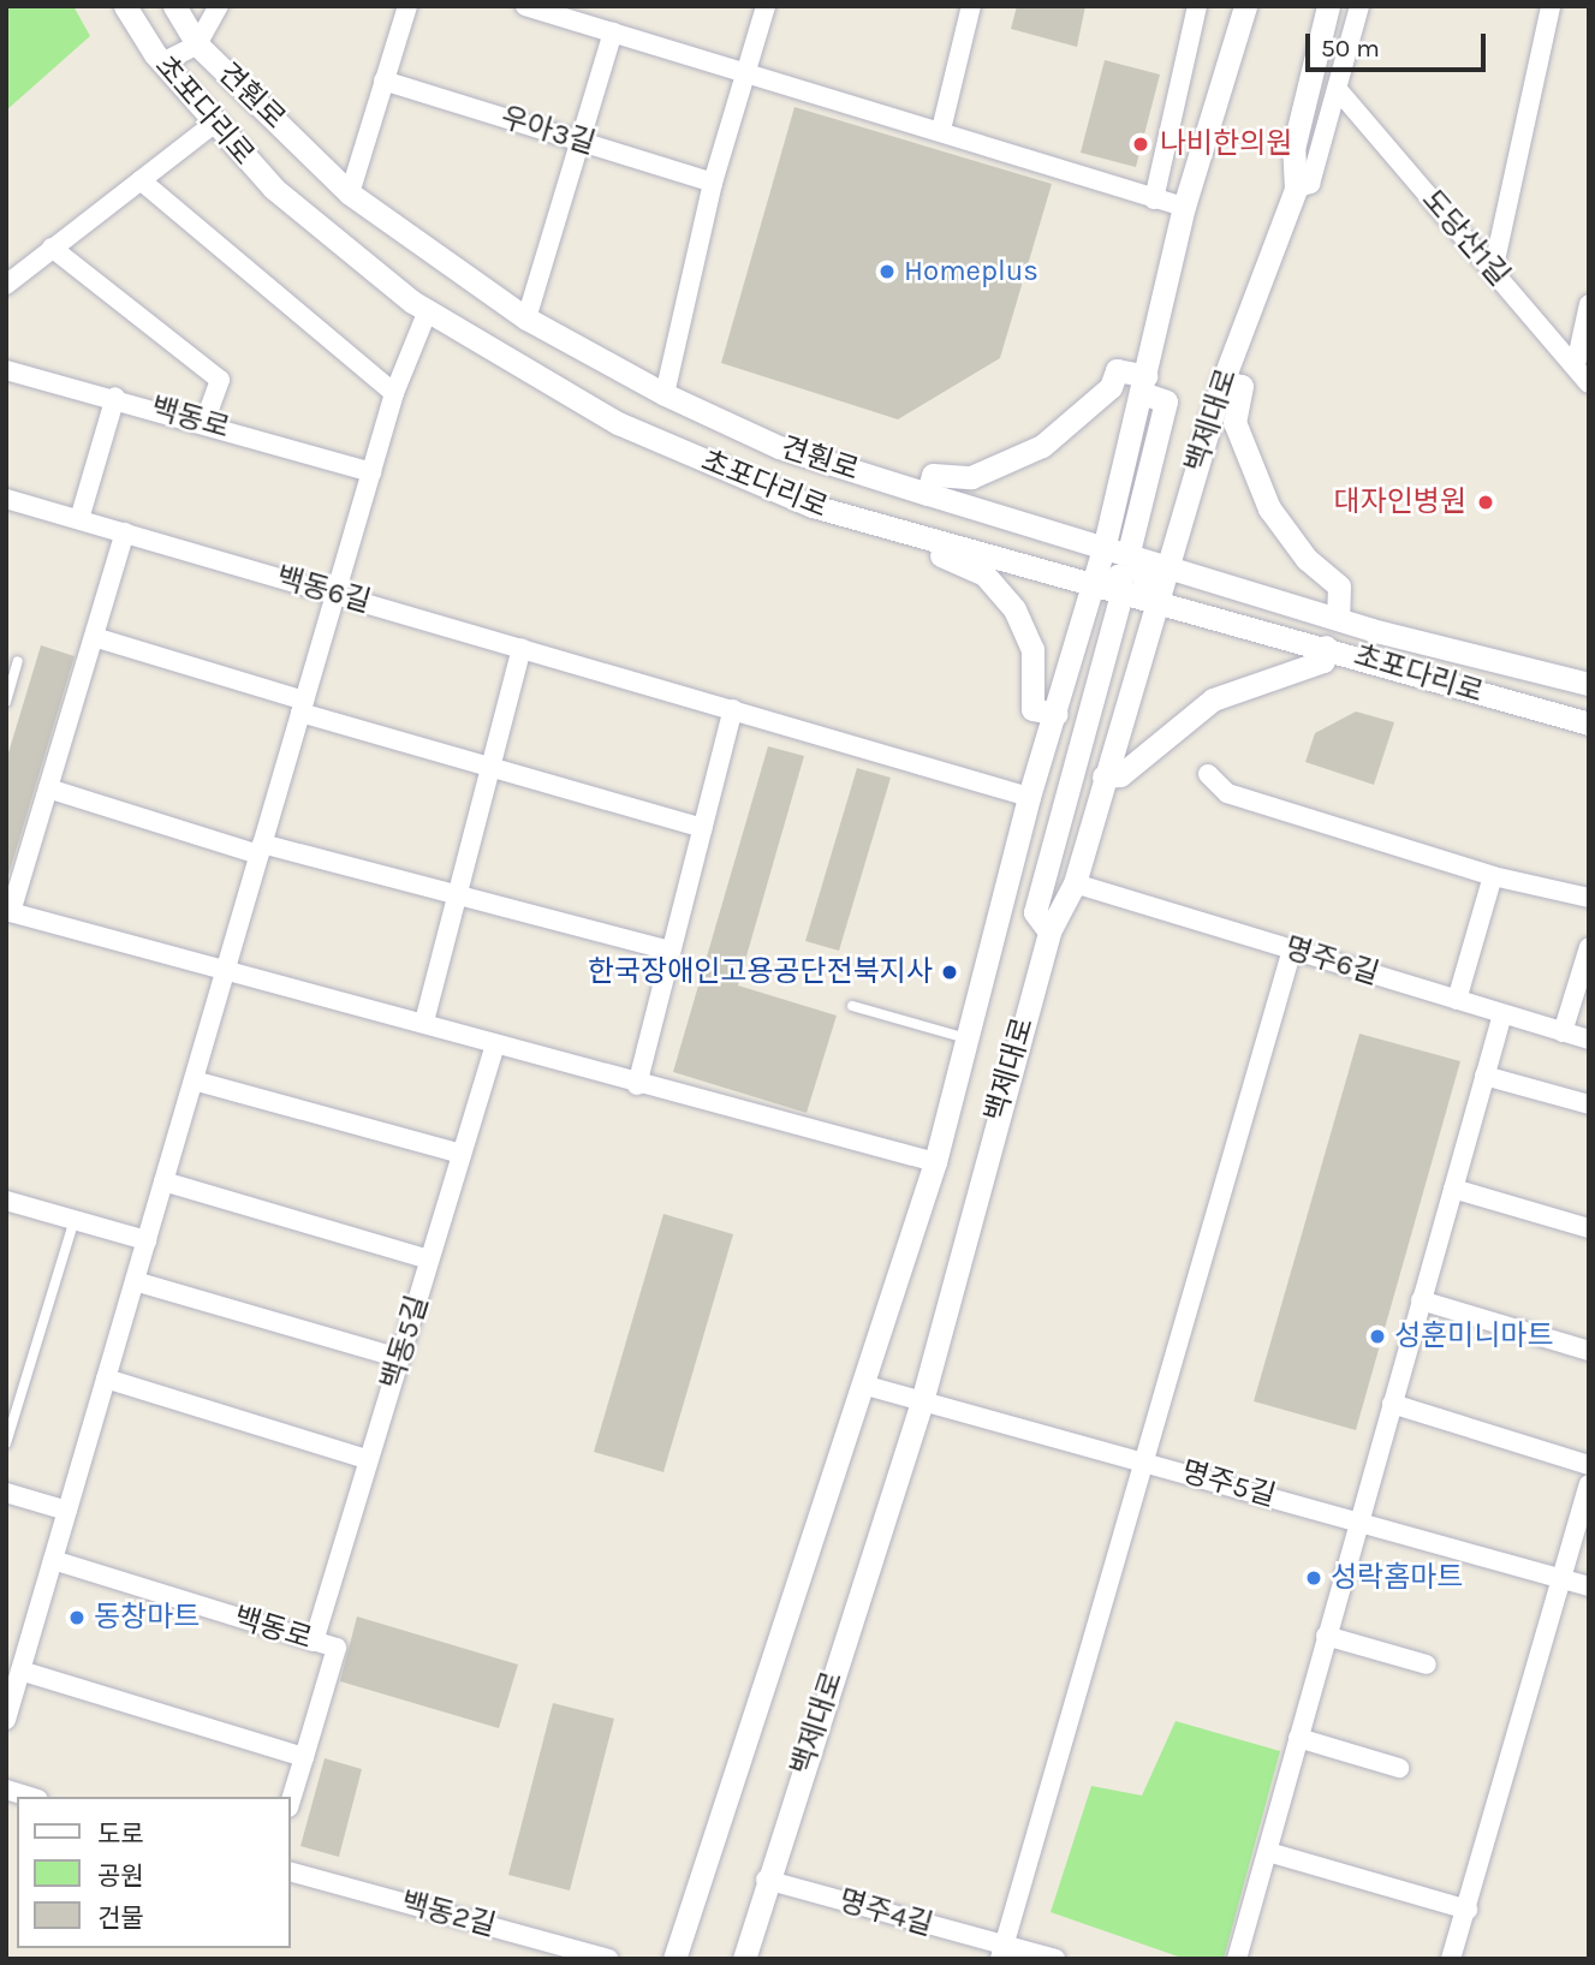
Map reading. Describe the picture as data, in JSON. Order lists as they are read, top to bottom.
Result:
{
  "streets": {
    "street": [
      "견훤로",
      "초포다리로",
      "우아3길",
      "도당산1길",
      "백동로",
      "백제대로",
      "백동6길",
      "명주6길",
      "백동5길",
      "명주5길",
      "명주4길",
      "백동2길"
    ]
  },
  "crossings": [
    ["견훤로", "백제대로"],
    ["초포다리로", "백제대로"],
    ["도당산1길", "백제대로"],
    ["백동로", "백동5길"],
    ["백제대로", "백동6길"],
    ["백제대로", "명주6길"],
    ["백제대로", "명주5길"],
    ["백제대로", "명주4길"]
  ],
  "places": [
    "나비한의원",
    "Homeplus",
    "대자인병원",
    "한국장애인고용공단전북지사",
    "성훈미니마트",
    "성락홈마트",
    "동창마트"
  ],
  "legend": ["도로", "공원", "건물"],
  "scale_bar": "50 m"
}
